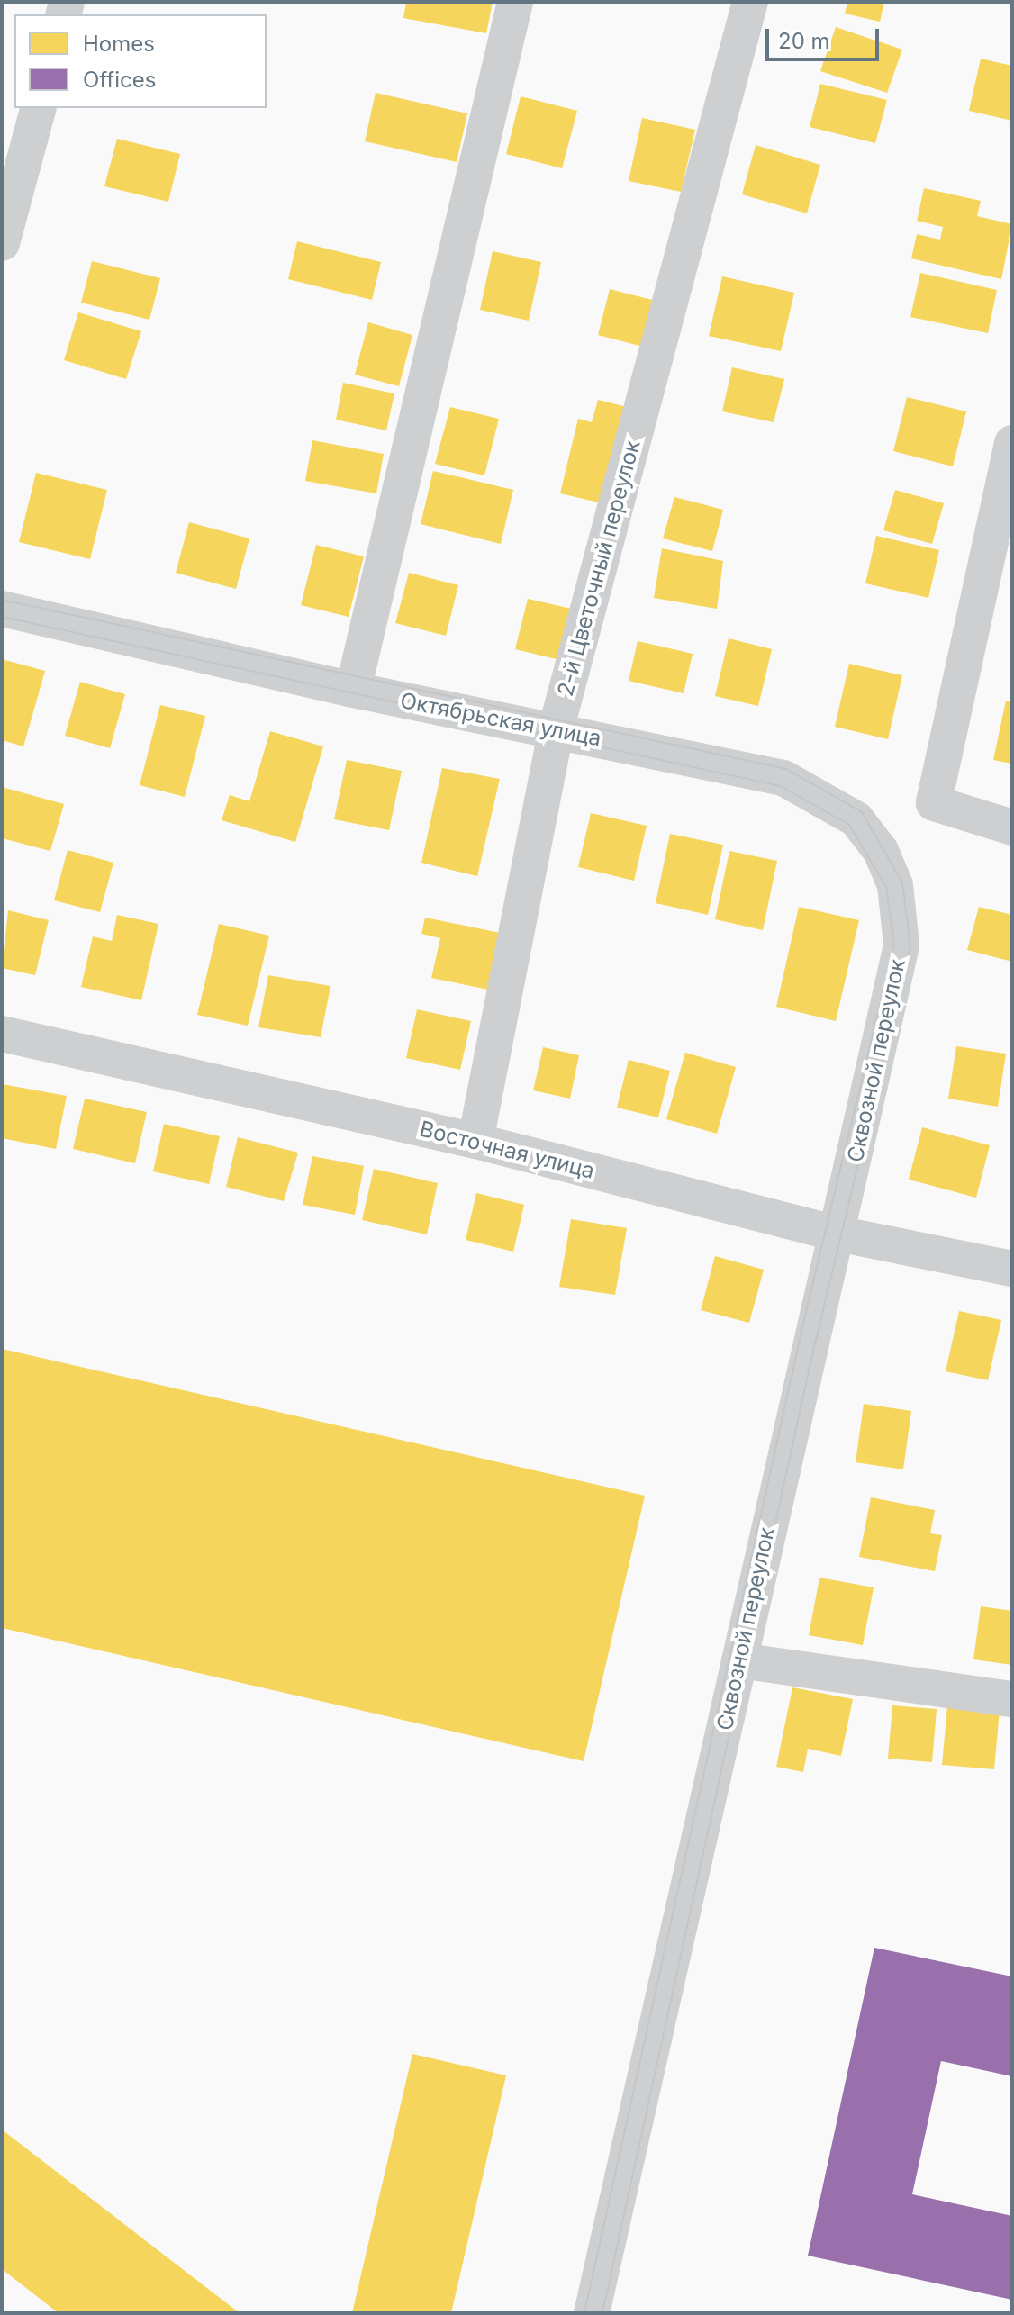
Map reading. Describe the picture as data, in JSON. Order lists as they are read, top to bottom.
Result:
{
  "streets": {
    "street": [
      "2-й Цветочный переулок",
      "Октябрьская улица",
      "Сквозной переулок",
      "Восточная улица"
    ]
  },
  "crossings": [
    ["2-й Цветочный переулок", "Октябрьская улица"],
    ["2-й Цветочный переулок", "Восточная улица"],
    ["Октябрьская улица", "Сквозной переулок"],
    ["Сквозной переулок", "Восточная улица"]
  ],
  "legend": ["Homes", "Offices"],
  "scale_bar": "20 m"
}
